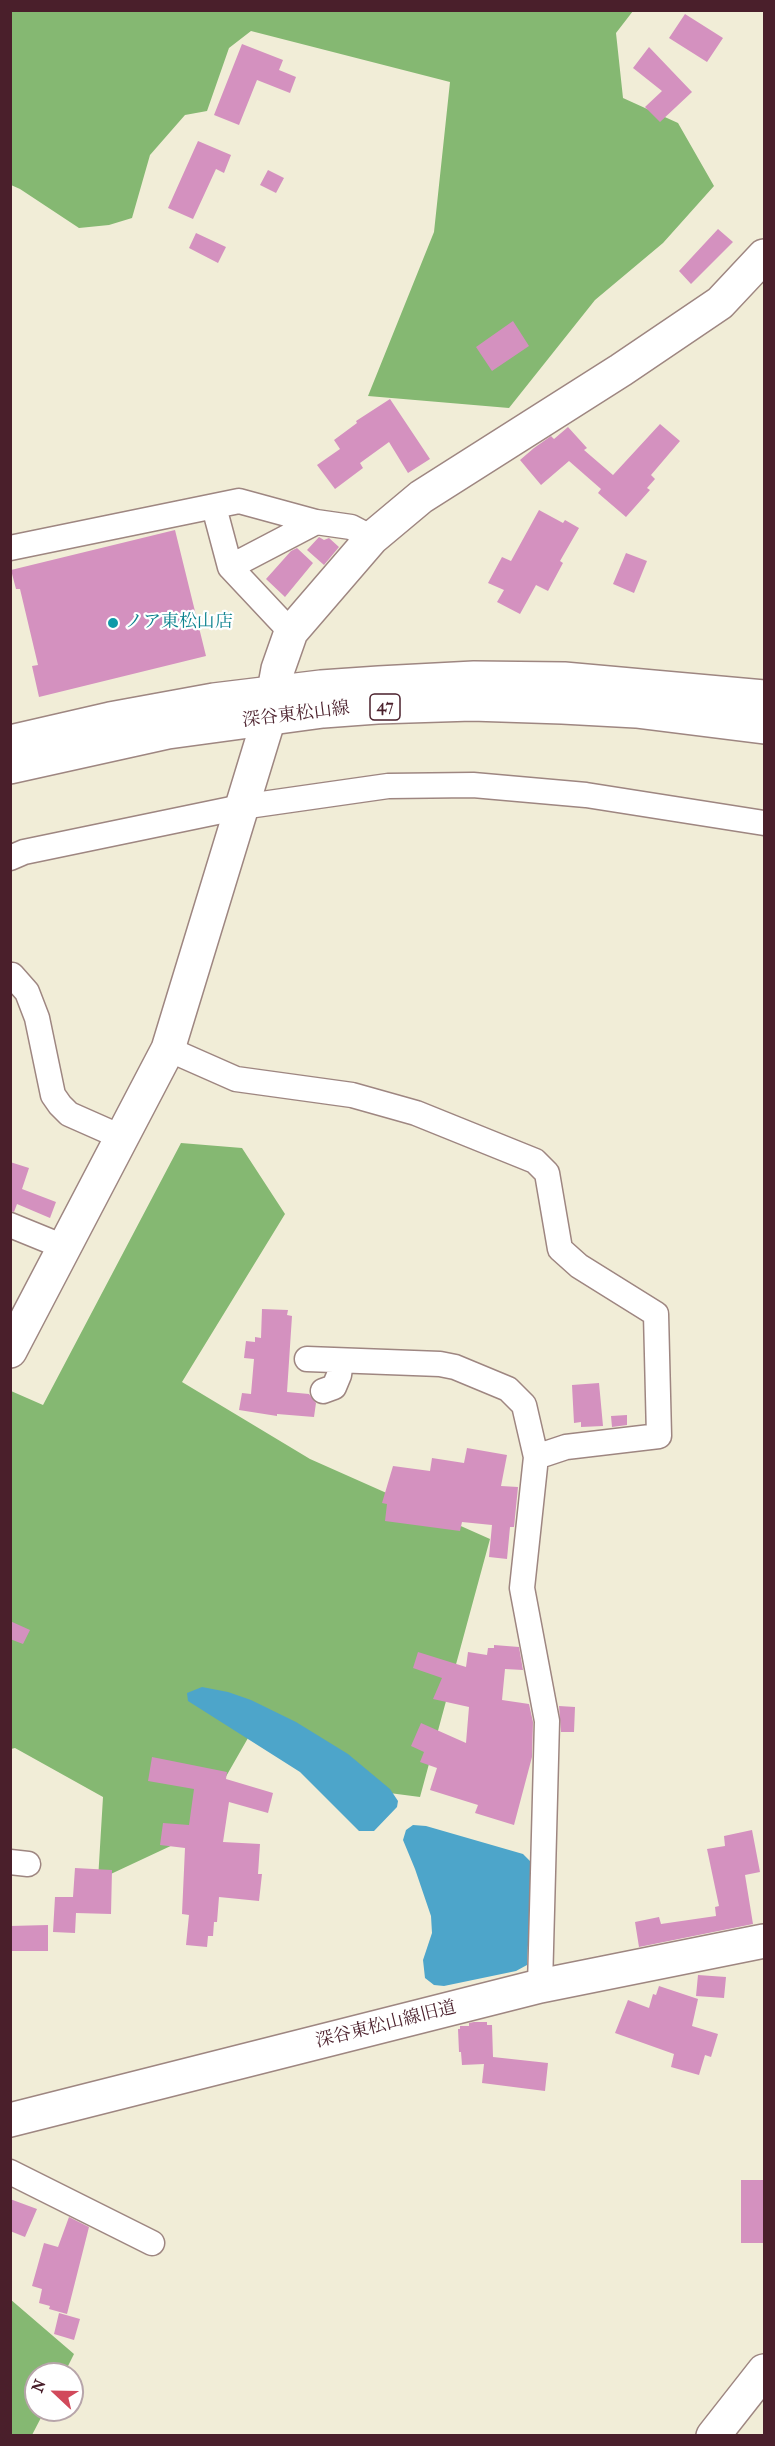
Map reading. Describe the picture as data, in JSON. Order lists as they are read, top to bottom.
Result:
{
  "streets": {
    "street": ["47", "深谷東松山線", "深谷東松山線旧道"]
  },
  "places": ["ノア東松山店"],
  "north": "left"
}
